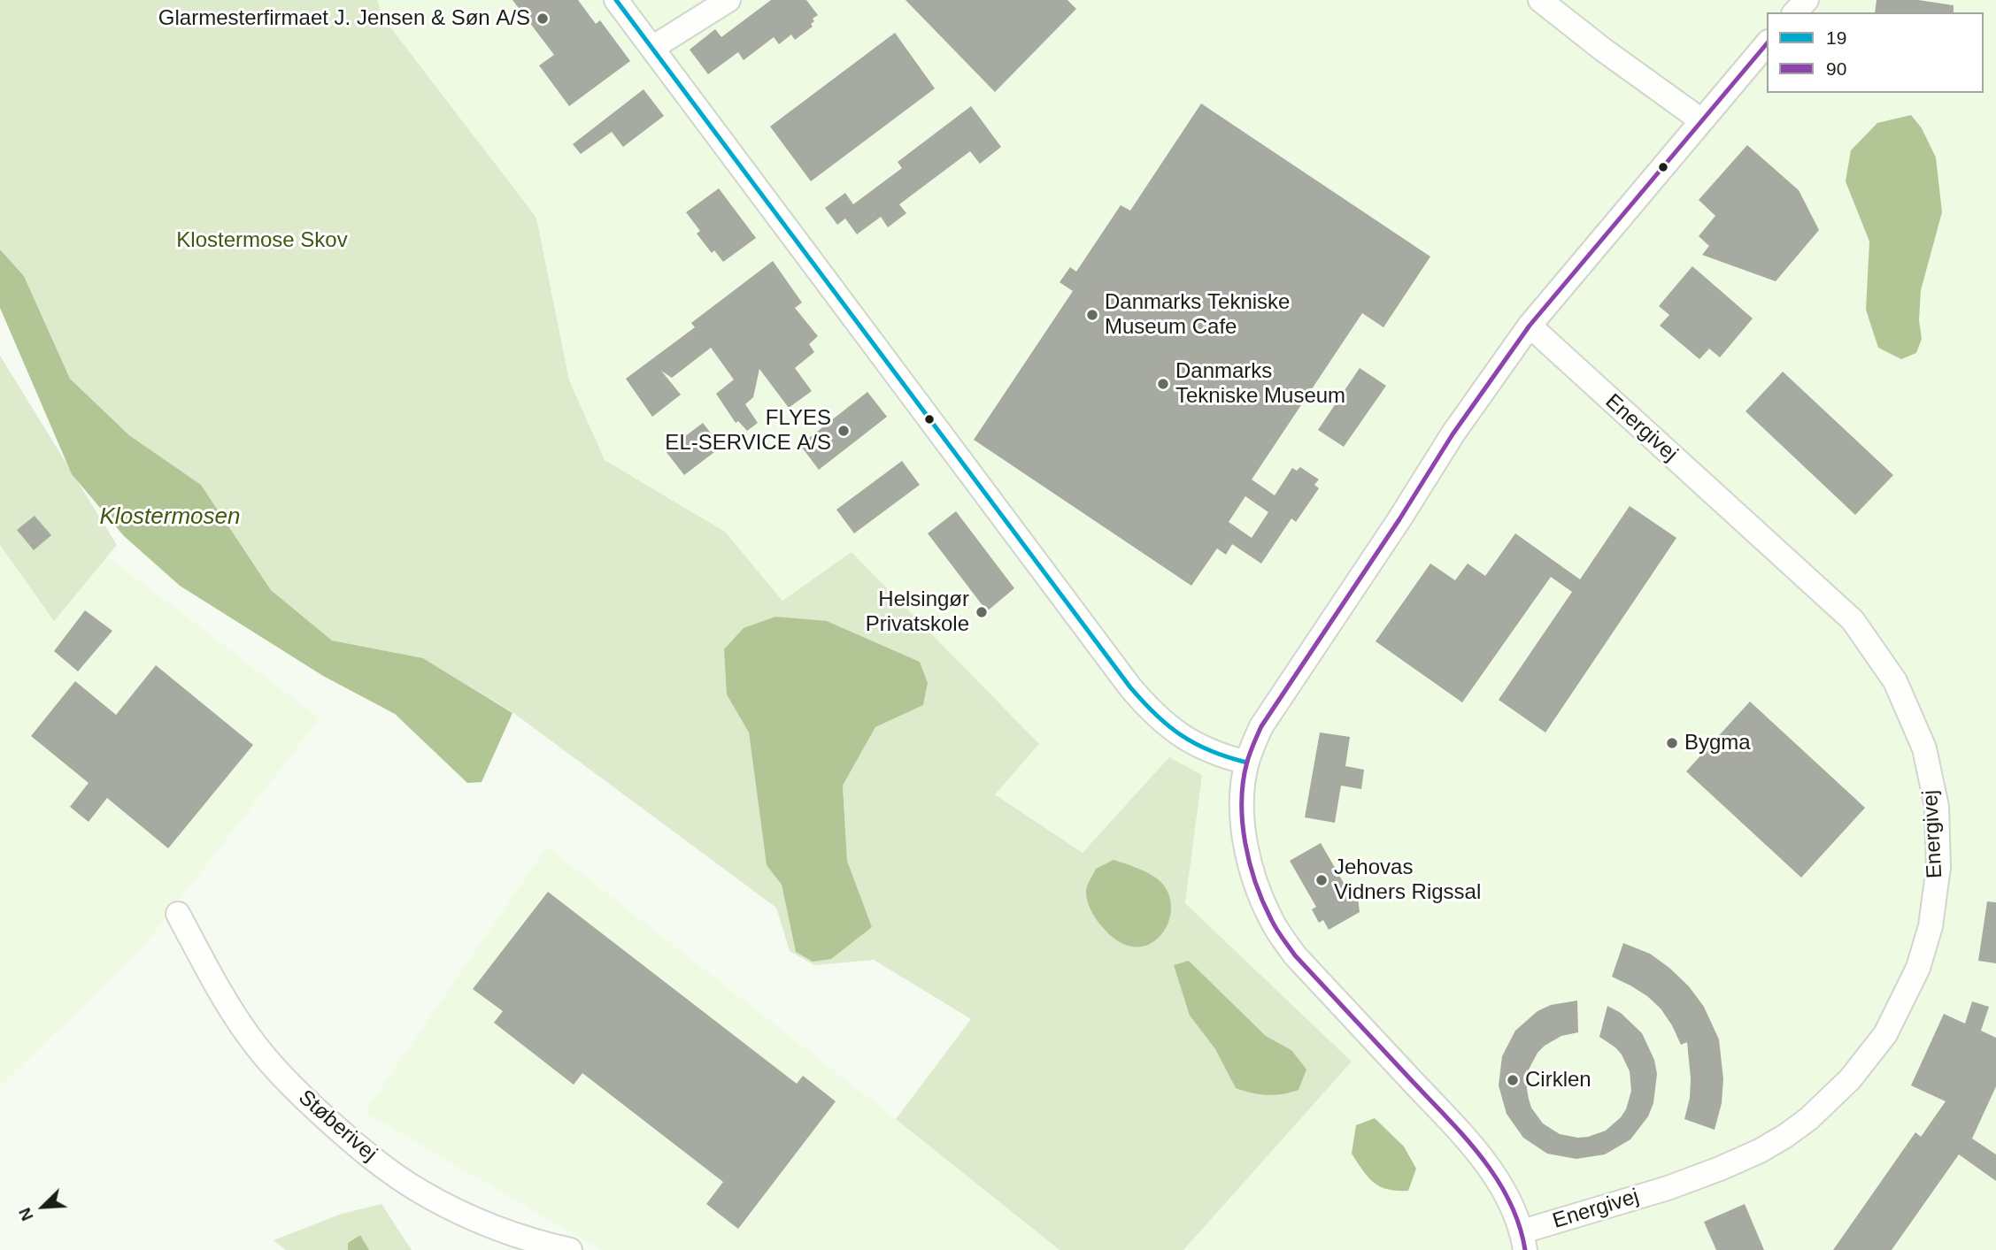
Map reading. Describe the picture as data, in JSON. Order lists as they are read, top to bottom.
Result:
{
  "streets": {
    "street": ["Energivej", "Støberivej"]
  },
  "water": ["Klostermosen"],
  "parks": ["Klostermose Skov"],
  "places": [
    "Glarmesterfirmaet J. Jensen & Søn A/S",
    "Danmarks Tekniske Museum Cafe",
    "Danmarks Tekniske Museum",
    "FLYES EL-SERVICE A/S",
    "Helsingør Privatskole",
    "Bygma",
    "Jehovas Vidners Rigssal",
    "Cirklen"
  ],
  "lines": ["transit line 19", "transit line 90"],
  "legend": ["19", "90"],
  "north": "bottom left"
}
